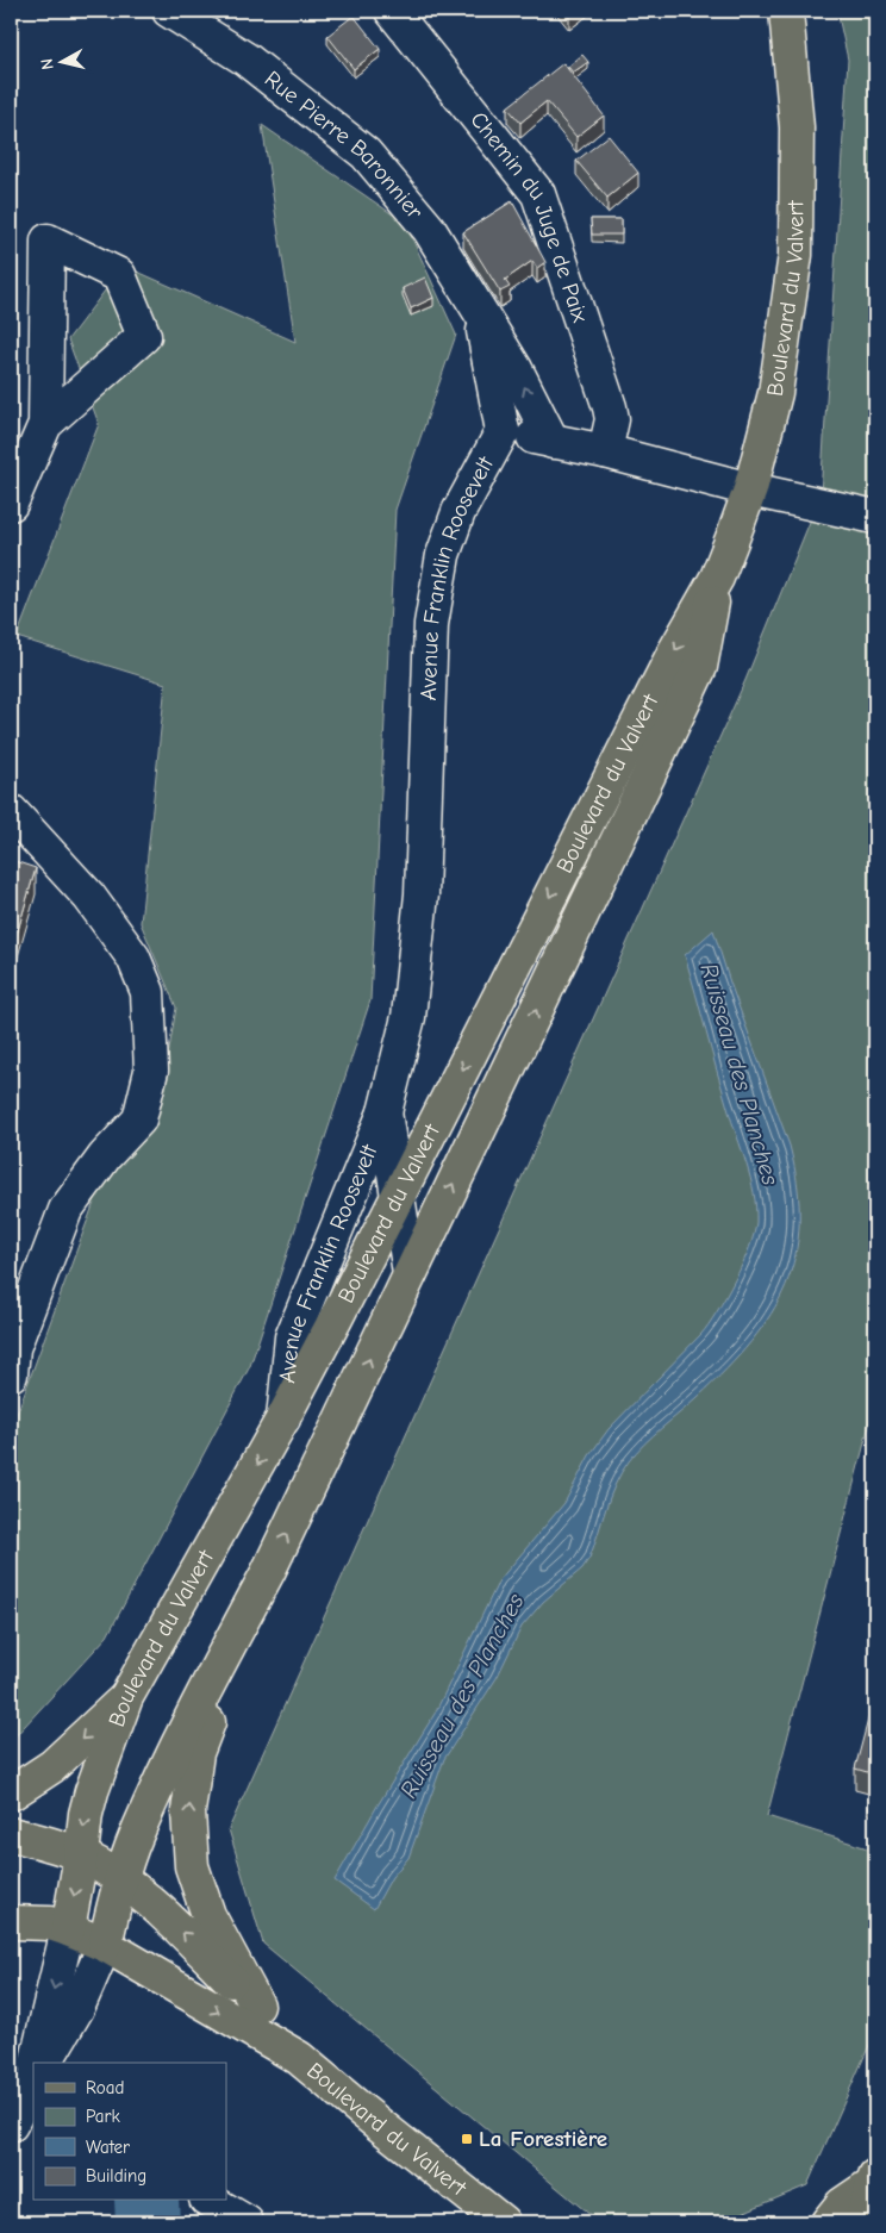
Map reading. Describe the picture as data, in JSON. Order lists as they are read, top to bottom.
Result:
{
  "streets": {
    "main road": ["Boulevard du Valvert"],
    "street": ["Rue Pierre Baronnier", "Chemin du Juge de Paix", "Avenue Franklin Roosevelt"]
  },
  "crossings": [
    ["Rue Pierre Baronnier", "Avenue Franklin Roosevelt"],
    ["Chemin du Juge de Paix", "Avenue Franklin Roosevelt"],
    ["Boulevard du Valvert", "Avenue Franklin Roosevelt"]
  ],
  "water": ["Ruisseau des Planches"],
  "places": {
    "transit": ["La Forestière"]
  },
  "legend": [
    "Road",
    "Park",
    "Water",
    "Building"
  ],
  "north": "left"
}
